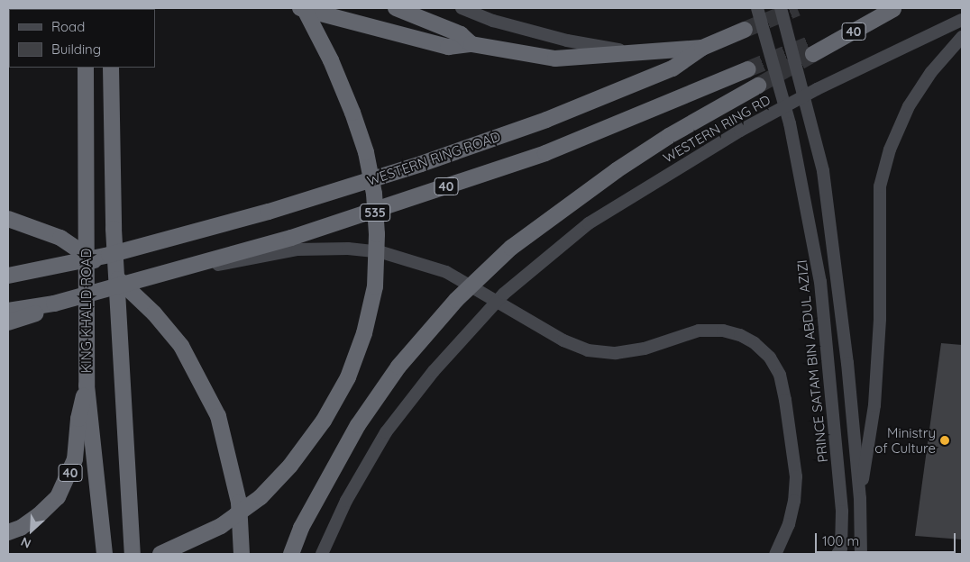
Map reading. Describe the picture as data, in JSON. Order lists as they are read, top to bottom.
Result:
{
  "streets": {
    "highway": [
      "40",
      "WESTERN RING ROAD",
      "535",
      "KING KHALID ROAD"
    ],
    "street": ["WESTERN RING RD", "PRINCE SATAM BIN ABDUL AZIZI"]
  },
  "crossings": [
    ["40", "KING KHALID ROAD"]
  ],
  "places": ["Ministry of Culture"],
  "legend": ["Road", "Building"],
  "scale_bar": "100 m",
  "north": "bottom left"
}
